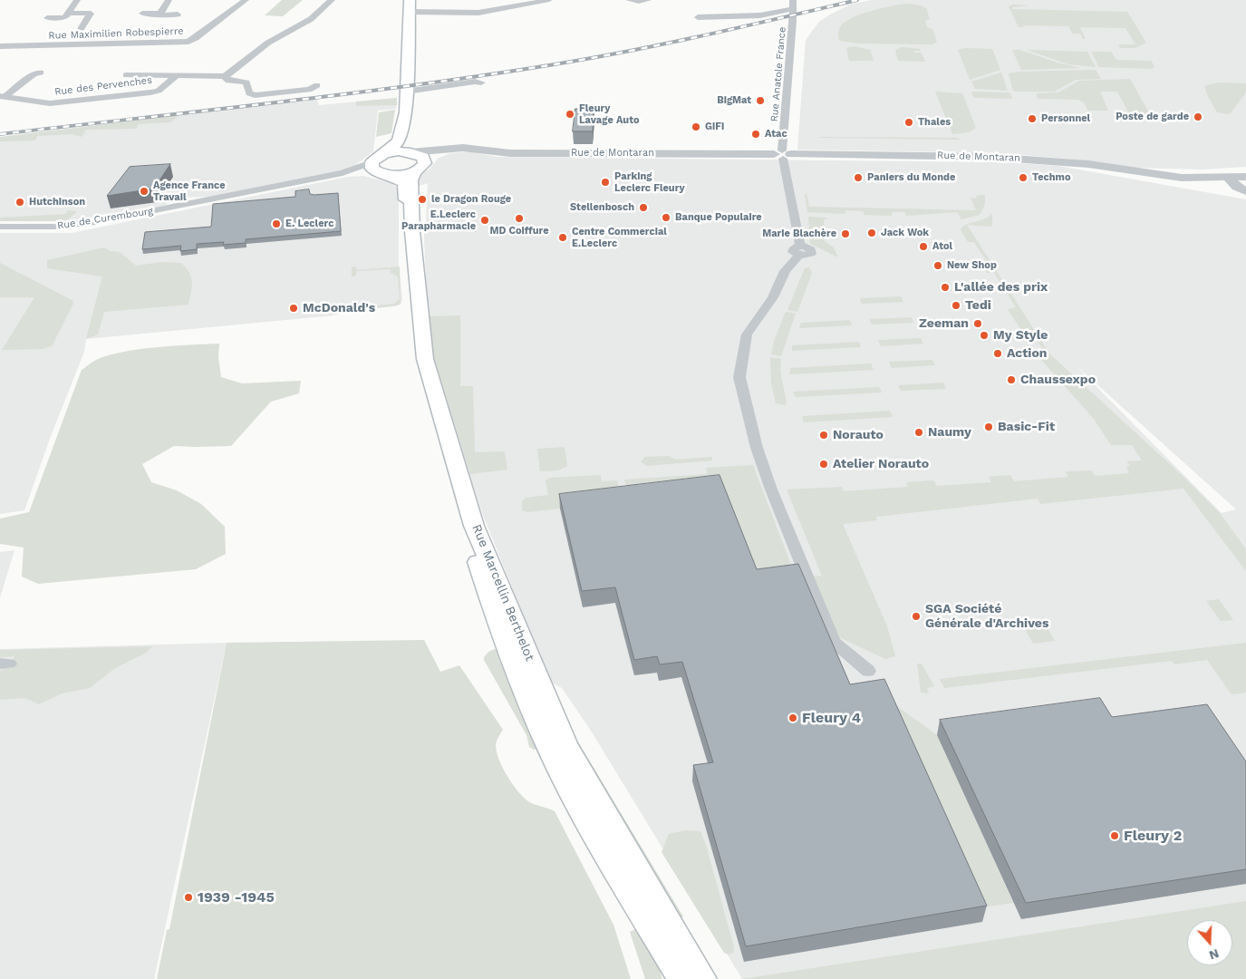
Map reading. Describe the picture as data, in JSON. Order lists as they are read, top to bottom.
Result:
{
  "streets": {
    "main road": ["Rue Marcellin Berthelot"],
    "street": [
      "Rue Maximilien Robespierre",
      "Rue Anatole France",
      "Rue des Pervenches",
      "Rue de Montaran",
      "Rue de Curembourg"
    ]
  },
  "crossings": [
    ["Rue Anatole France", "Rue de Montaran"],
    ["Rue de Montaran", "Rue Marcellin Berthelot"],
    ["Rue de Curembourg", "Rue Marcellin Berthelot"]
  ],
  "places": [
    "BigMat",
    "Fleury Lavage Auto",
    "Poste de garde",
    "Personnel",
    "Thales",
    "GiFi",
    "Atac",
    "Paniers du Monde",
    "Techmo",
    "Parking Leclerc Fleury",
    "Agence France Travail",
    "le Dragon Rouge",
    "Hutchinson",
    "Stellenbosch",
    "Banque Populaire",
    "MD Coiffure",
    "E.Leclerc Parapharmacie",
    "E. Leclerc",
    "Jack Wok",
    "Marie Blachère",
    "Centre Commercial E.Leclerc",
    "Atol",
    "New Shop",
    "L'allée des prix",
    "Tedi",
    "McDonald's",
    "Zeeman",
    "My Style",
    "Action",
    "Chaussexpo",
    "Basic-Fit",
    "Naumy",
    "Norauto",
    "Atelier Norauto",
    "SGA Société Générale d'Archives",
    "Fleury 4",
    "Fleury 2",
    "1939 -1945"
  ],
  "north": "bottom"
}
